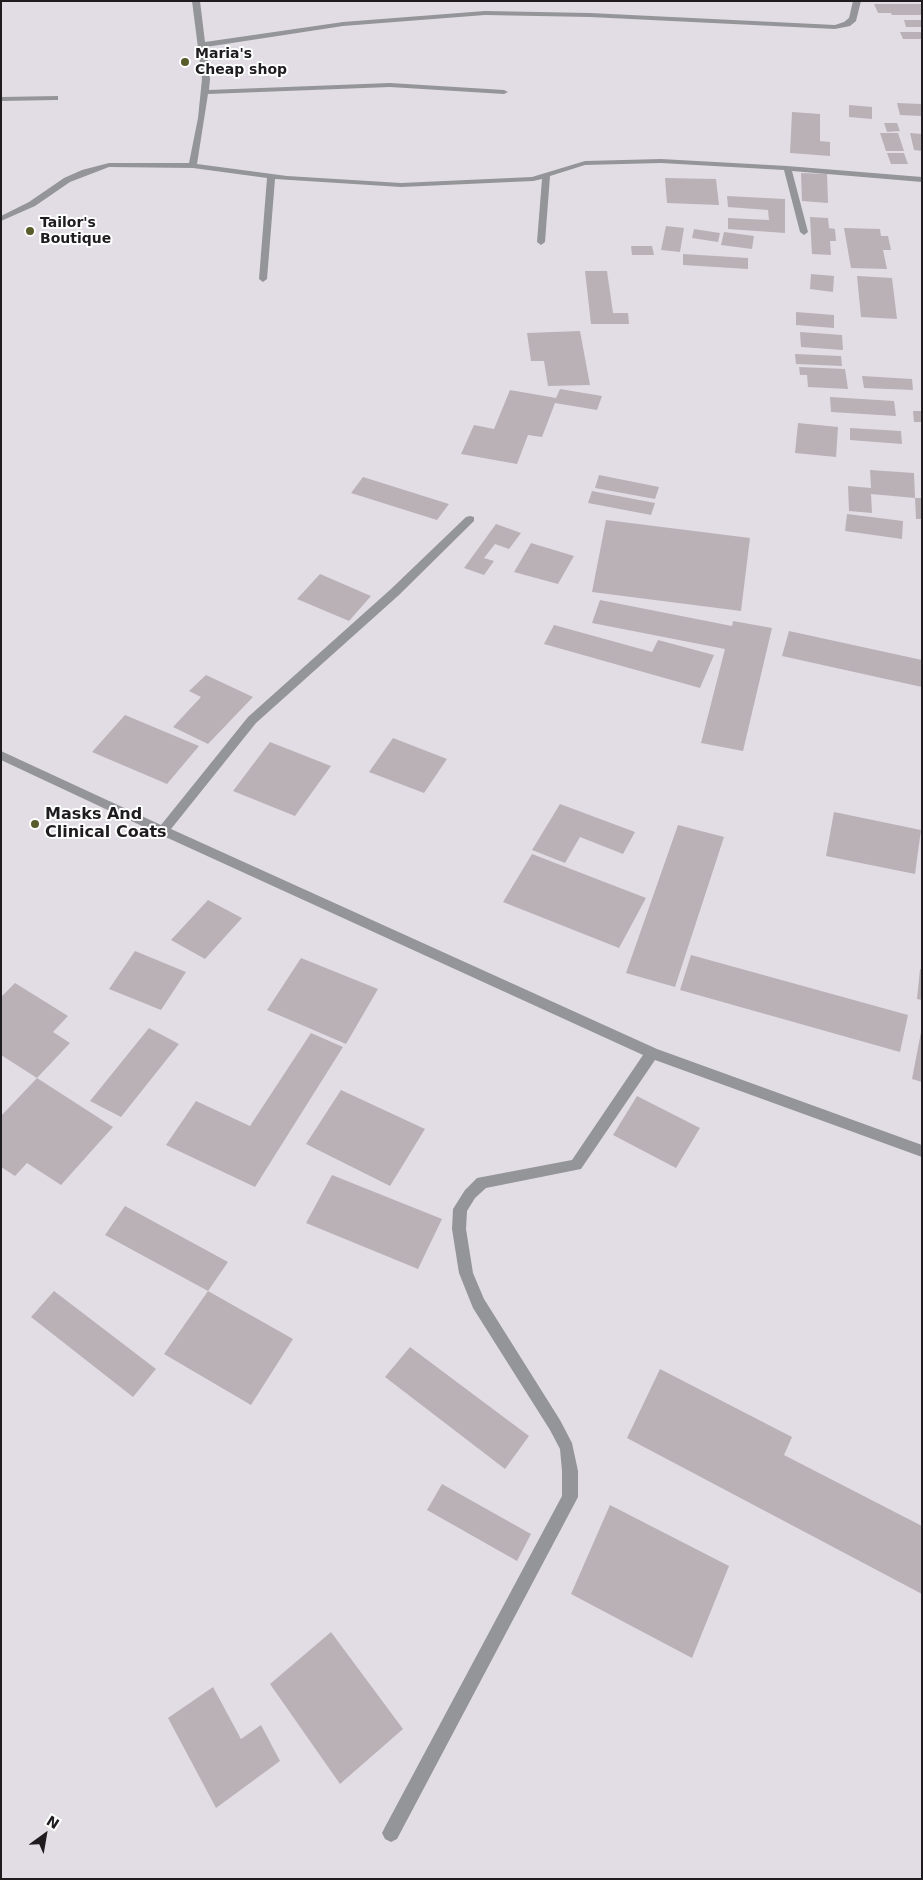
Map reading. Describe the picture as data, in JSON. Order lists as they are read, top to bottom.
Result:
{
  "places": ["Maria's Cheap shop", "Tailor's Boutique", "Masks And Clinical Coats"],
  "north": "top right"
}
